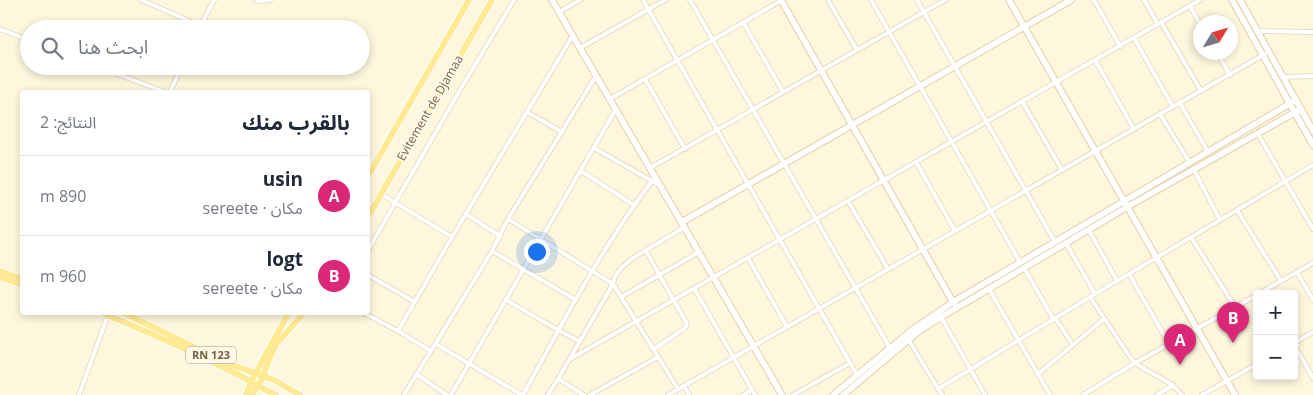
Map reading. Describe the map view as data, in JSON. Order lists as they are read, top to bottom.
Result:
{
  "streets": {
    "main road": ["Evitement de Djamaa", "RN 123"]
  },
  "north": "top right",
  "page": {
    "search": "ابحث هنا",
    "heading": ["بالقرب منك", "النتائج: 2"],
    "list": [
      {
        "mark": "A",
        "name": "usin",
        "note": "مكان · sereete",
        "value": "890 m"
      },
      {
        "mark": "B",
        "name": "logt",
        "note": "مكان · sereete",
        "value": "960 m"
      }
    ],
    "map_buttons": ["+", "−"],
    "pins": ["B", "A"]
  }
}
